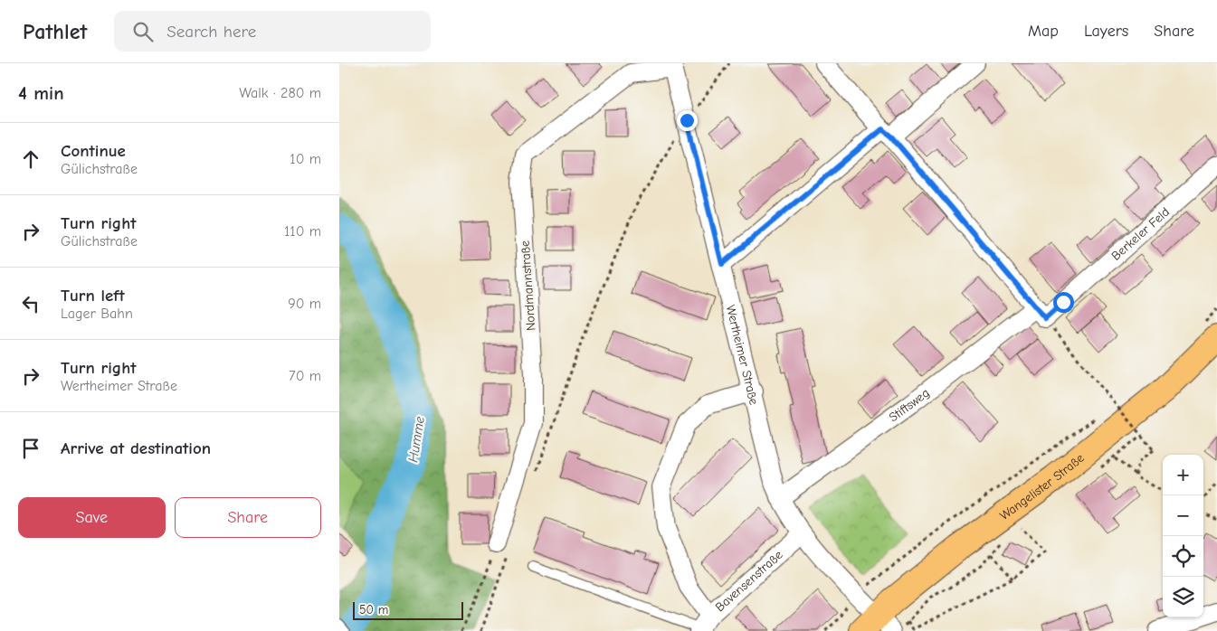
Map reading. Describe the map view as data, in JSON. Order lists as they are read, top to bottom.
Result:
{
  "streets": {
    "main road": ["Wangelister Straße"],
    "street": [
      "Berkeler Feld",
      "Nordmannstraße",
      "Wertheimer Straße",
      "Stiftsweg",
      "Bavensenstraße"
    ]
  },
  "crossings": [
    ["Berkeler Feld", "Stiftsweg"],
    ["Nordmannstraße", "Wertheimer Straße"],
    ["Wertheimer Straße", "Stiftsweg"],
    ["Wertheimer Straße", "Wangelister Straße"],
    ["Wertheimer Straße", "Bavensenstraße"]
  ],
  "water": ["Humme"],
  "scale_bar": "50 m",
  "page": {
    "header": "Pathlet",
    "search": "Search here",
    "nav": ["Map", "Layers", "Share"],
    "heading": ["4 min", "Walk · 280 m"],
    "list": [
      ["Continue", "Gülichstraße", "10 m"],
      ["Turn right", "Gülichstraße", "110 m"],
      ["Turn left", "Lager Bahn", "90 m"],
      ["Turn right", "Wertheimer Straße", "70 m"],
      "Arrive at destination"
    ],
    "map_buttons": ["+", "−"],
    "buttons": ["Save", "Share"],
    "scale": "50 m"
  }
}
